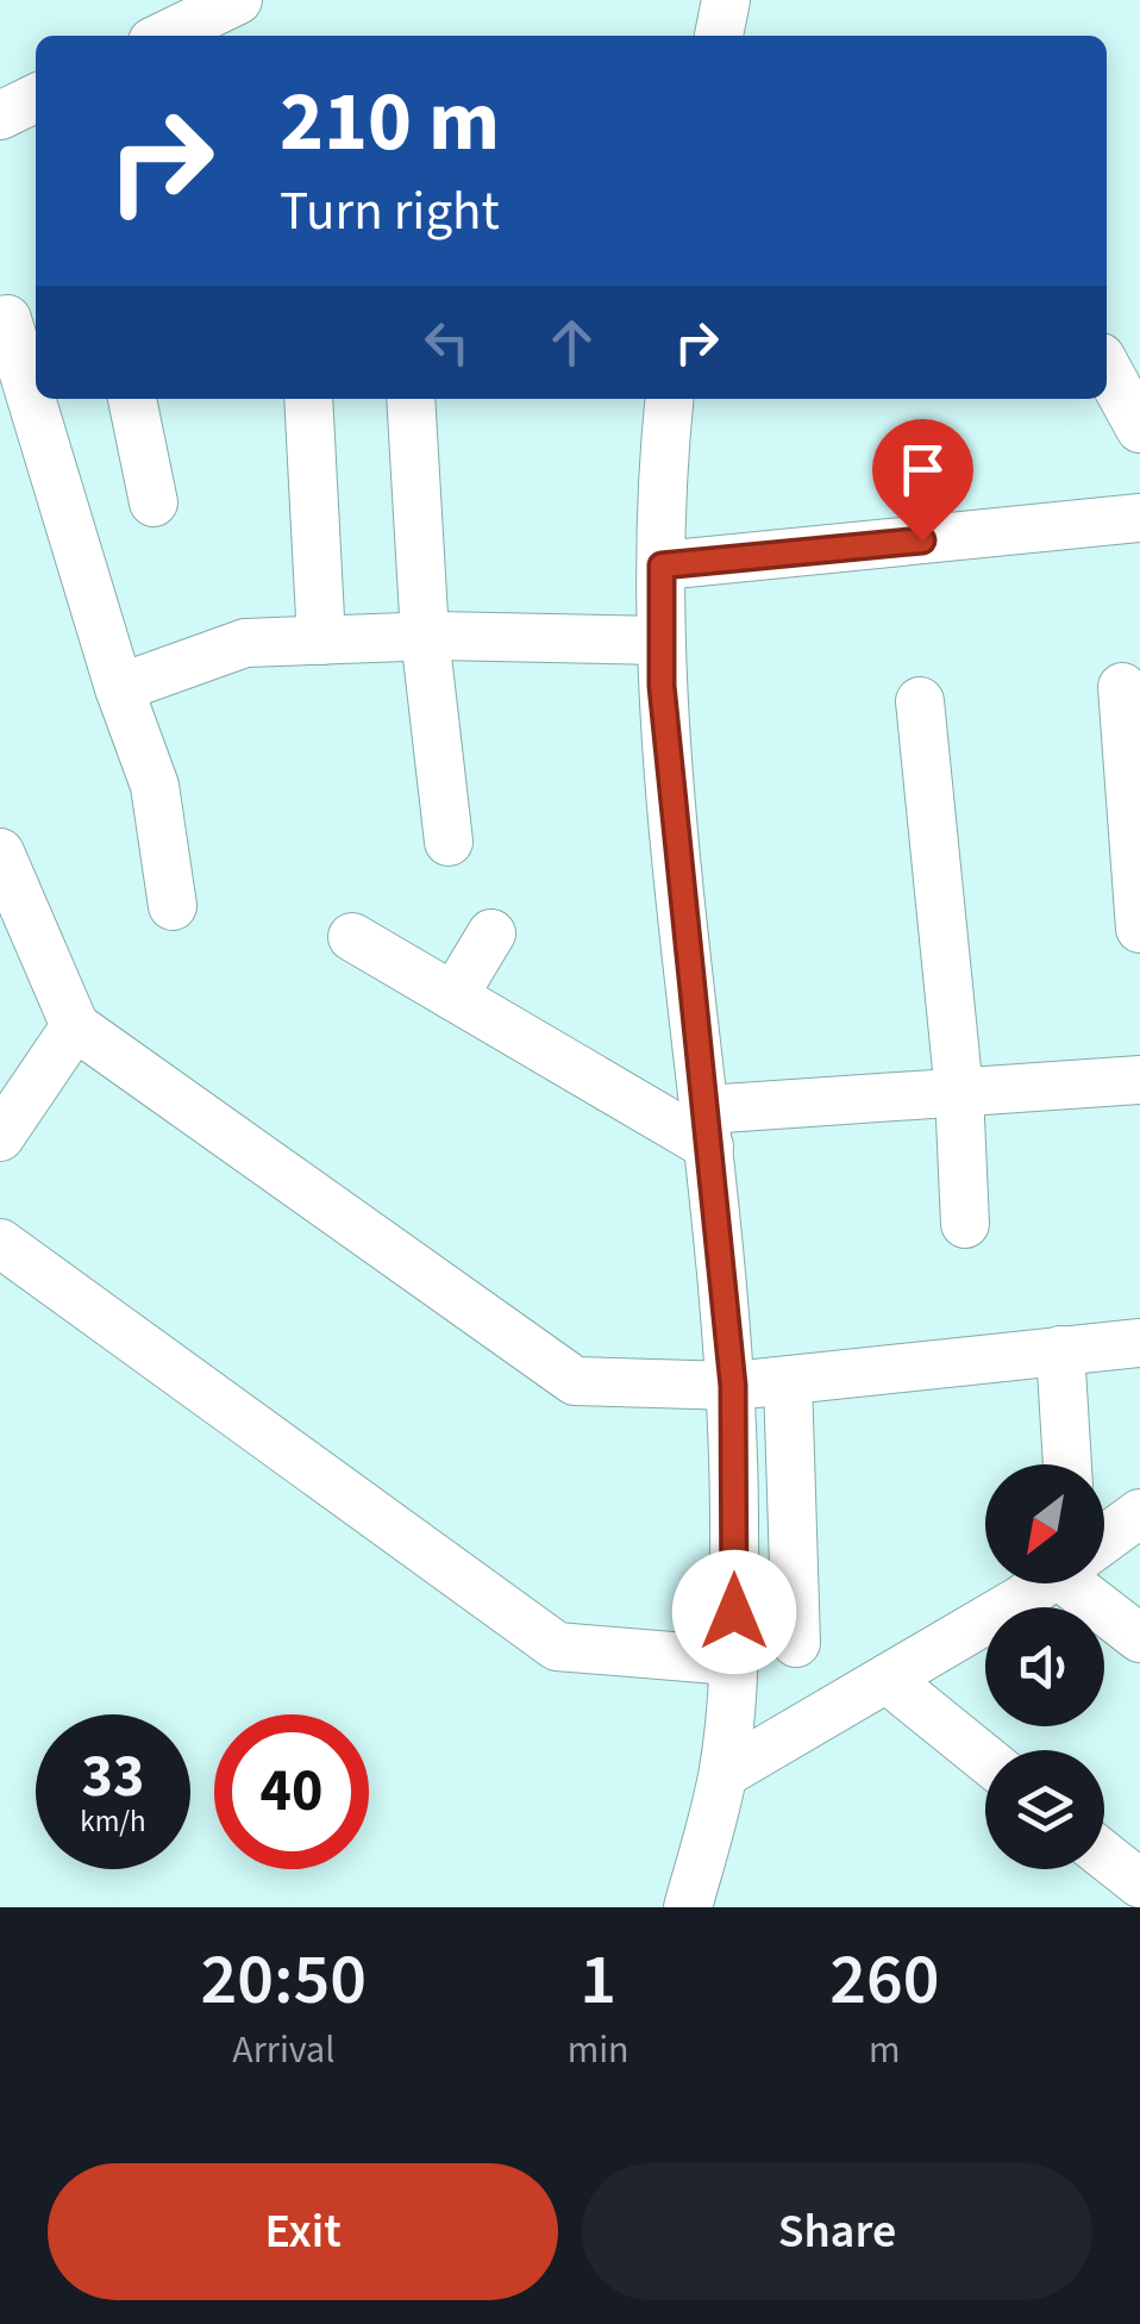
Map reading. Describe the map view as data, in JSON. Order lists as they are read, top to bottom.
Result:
{
  "north": "bottom left",
  "page": {
    "turn": ["210 m", "Turn right"],
    "speed": "33 km/h",
    "limit": "40",
    "eta": [
      "20:50",
      "Arrival",
      "1",
      "min",
      "260",
      "m"
    ],
    "buttons": ["Exit", "Share"]
  }
}
